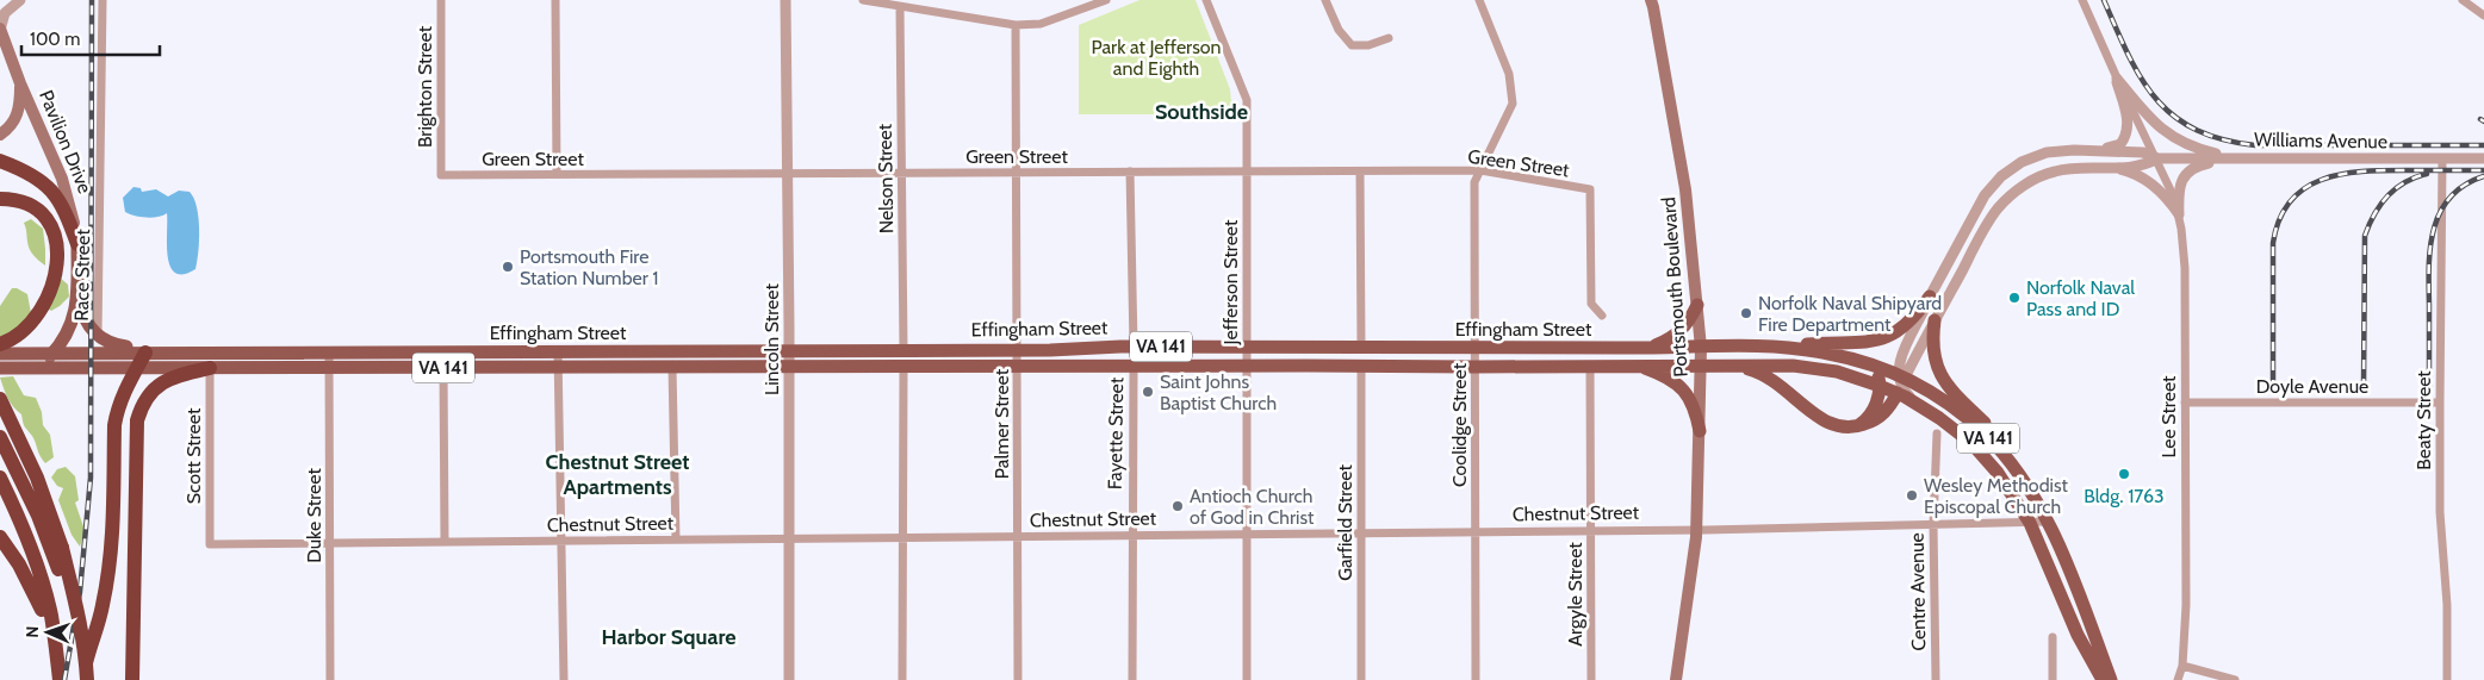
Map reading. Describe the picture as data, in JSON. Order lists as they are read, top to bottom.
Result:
{
  "streets": {
    "main road": [
      "Pavilion Drive",
      "Portsmouth Boulevard",
      "Effingham Street",
      "VA 141"
    ],
    "street": [
      "Brighton Street",
      "Williams Avenue",
      "Green Street",
      "Nelson Street",
      "Race Street",
      "Jefferson Street",
      "Lincoln Street",
      "Doyle Avenue",
      "Lee Street",
      "Beaty Street",
      "Palmer Street",
      "Coolidge Street",
      "Fayette Street",
      "Scott Street",
      "Chestnut Street",
      "Duke Street",
      "Garfield Street",
      "Centre Avenue",
      "Argyle Street"
    ]
  },
  "crossings": [
    ["Brighton Street", "Green Street"],
    ["Williams Avenue", "Effingham Street"],
    ["Williams Avenue", "Lee Street"],
    ["Williams Avenue", "Beaty Street"],
    ["Pavilion Drive", "Effingham Street"],
    ["Green Street", "Nelson Street"],
    ["Green Street", "Jefferson Street"],
    ["Green Street", "Lincoln Street"],
    ["Green Street", "Palmer Street"],
    ["Green Street", "Coolidge Street"],
    ["Nelson Street", "Effingham Street"],
    ["Jefferson Street", "Effingham Street"],
    ["Jefferson Street", "Chestnut Street"],
    ["Portsmouth Boulevard", "Effingham Street"],
    ["Portsmouth Boulevard", "Chestnut Street"],
    ["Effingham Street", "Lincoln Street"],
    ["Effingham Street", "VA 141"],
    ["Effingham Street", "Palmer Street"],
    ["Effingham Street", "Coolidge Street"],
    ["Effingham Street", "Fayette Street"],
    ["Effingham Street", "Scott Street"],
    ["Effingham Street", "Chestnut Street"],
    ["Effingham Street", "Duke Street"],
    ["Effingham Street", "Garfield Street"],
    ["Effingham Street", "Argyle Street"],
    ["Lincoln Street", "Chestnut Street"],
    ["VA 141", "Chestnut Street"],
    ["Doyle Avenue", "Lee Street"],
    ["Doyle Avenue", "Beaty Street"],
    ["Palmer Street", "Chestnut Street"],
    ["Coolidge Street", "Chestnut Street"],
    ["Fayette Street", "Chestnut Street"],
    ["Scott Street", "Chestnut Street"],
    ["Chestnut Street", "Duke Street"],
    ["Chestnut Street", "Garfield Street"],
    ["Chestnut Street", "Centre Avenue"],
    ["Chestnut Street", "Argyle Street"]
  ],
  "districts": ["Southside", "Chestnut Street Apartments", "Harbor Square"],
  "parks": ["Park at Jefferson and Eighth"],
  "places": [
    "Portsmouth Fire Station Number 1",
    "Norfolk Naval Pass and ID",
    "Norfolk Naval Shipyard Fire Department",
    "Saint Johns Baptist Church",
    "Bldg. 1763",
    "Wesley Methodist Episcopal Church",
    "Antioch Church of God in Christ"
  ],
  "scale_bar": "100 m",
  "north": "left"
}
